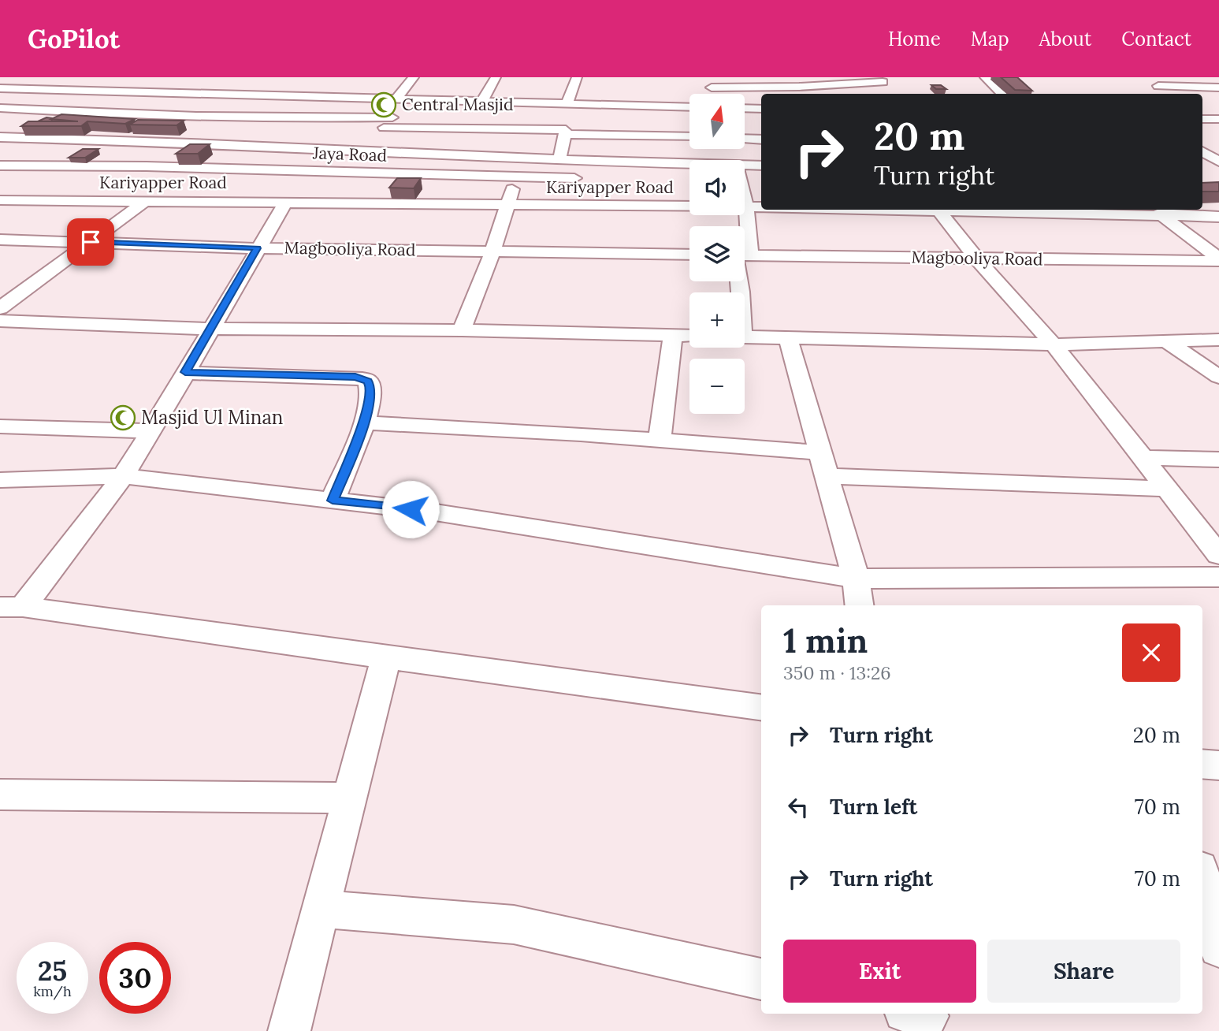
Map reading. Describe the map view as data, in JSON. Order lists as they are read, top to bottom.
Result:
{
  "streets": {
    "street": ["Jaya Road", "Kariyapper Road", "Magbooliya Road"]
  },
  "places": {
    "mosque": ["Central Masjid", "Masjid Ul Minan"]
  },
  "north": "top",
  "page": {
    "header": "GoPilot",
    "nav": [
      "Home",
      "Map",
      "About",
      "Contact"
    ],
    "map_buttons": ["+", "−"],
    "turn": ["20 m", "Turn right"],
    "heading": ["1 min", "350 m · 13:26"],
    "list": [
      {
        "name": "Turn right",
        "value": "20 m"
      },
      {
        "name": "Turn left",
        "value": "70 m"
      },
      {
        "name": "Turn right",
        "value": "70 m"
      }
    ],
    "buttons": ["Exit", "Share"],
    "speed": "25 km/h",
    "limit": "30"
  }
}
